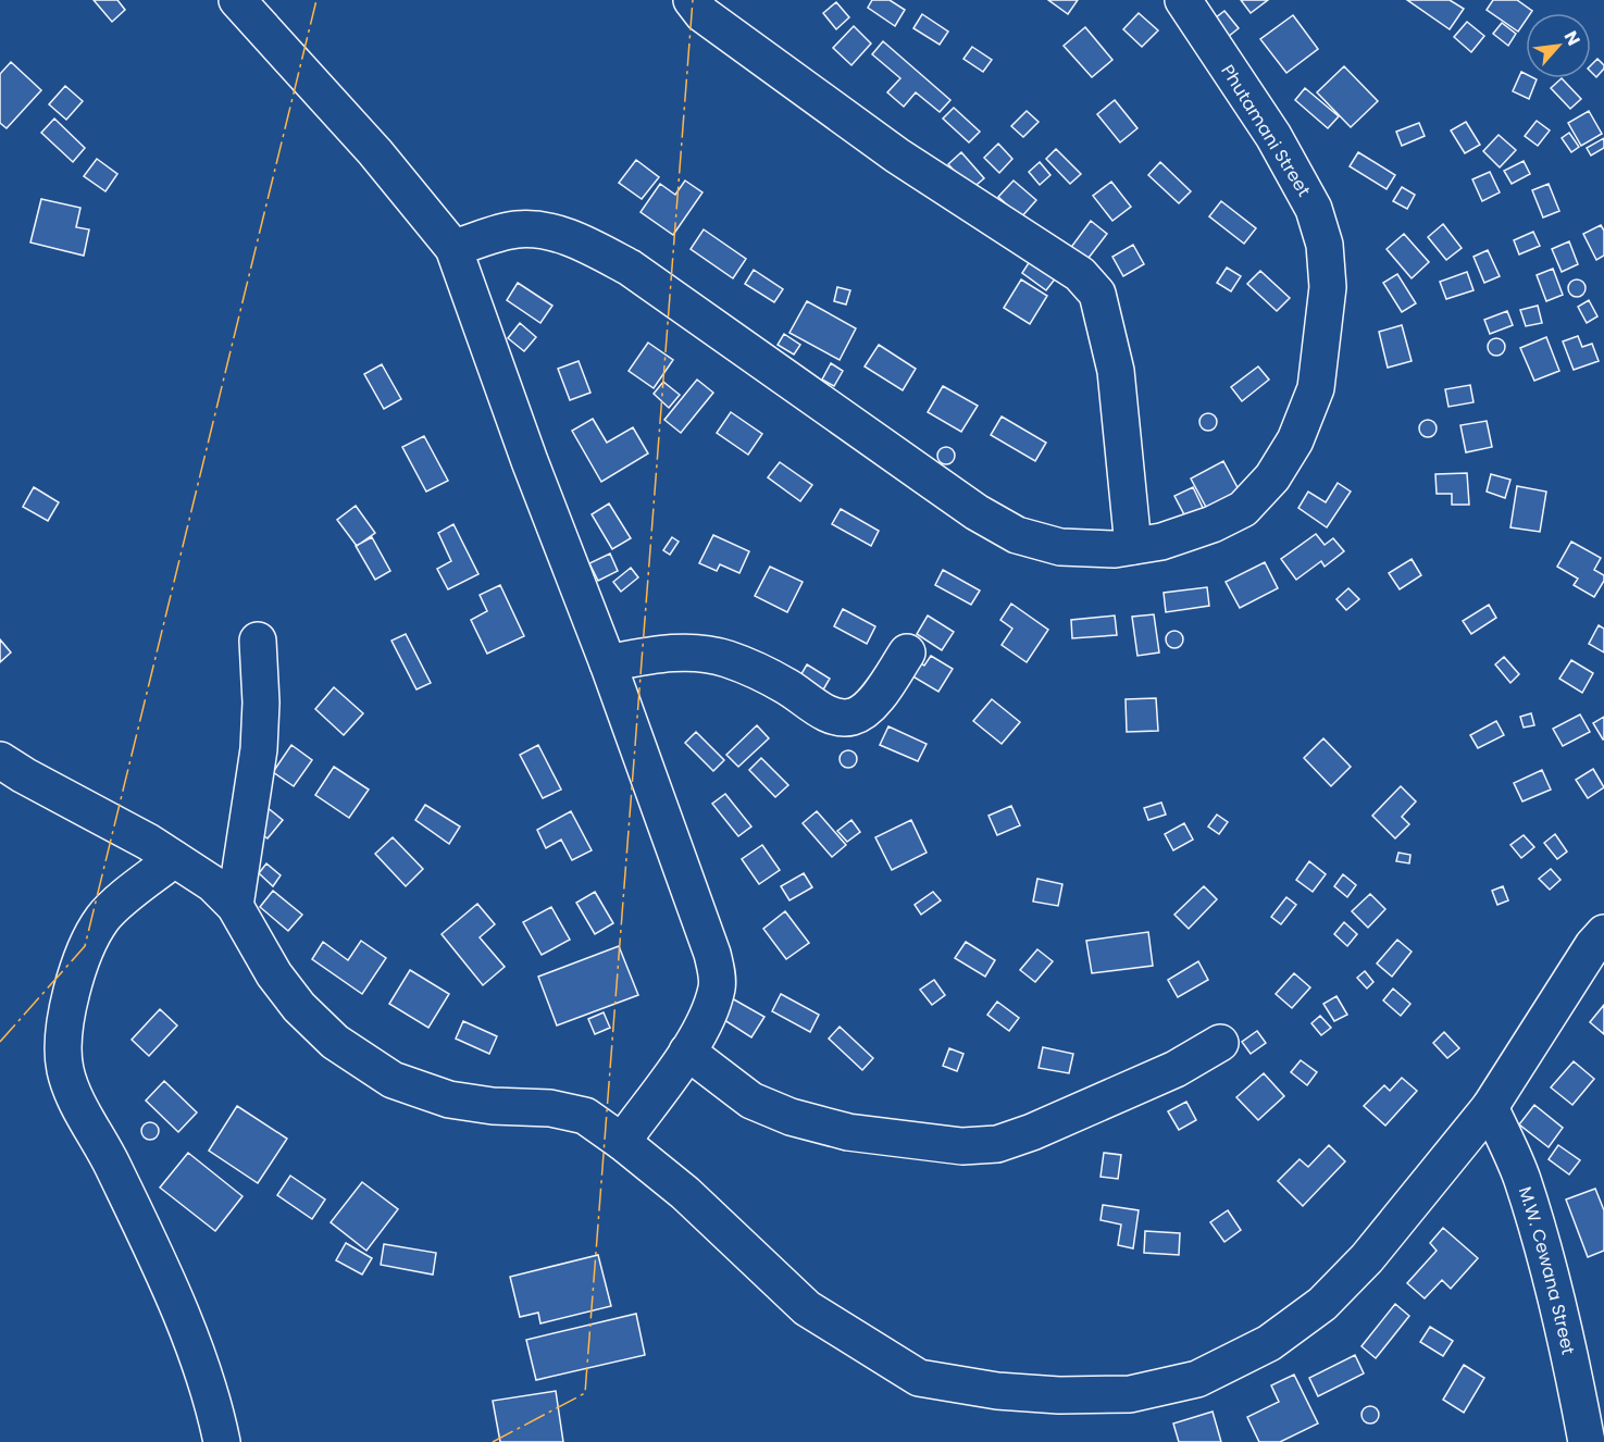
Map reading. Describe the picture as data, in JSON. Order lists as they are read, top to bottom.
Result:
{
  "streets": {
    "street": ["Phutamani Street", "M.W. Cewana Street"]
  },
  "north": "top right"
}
